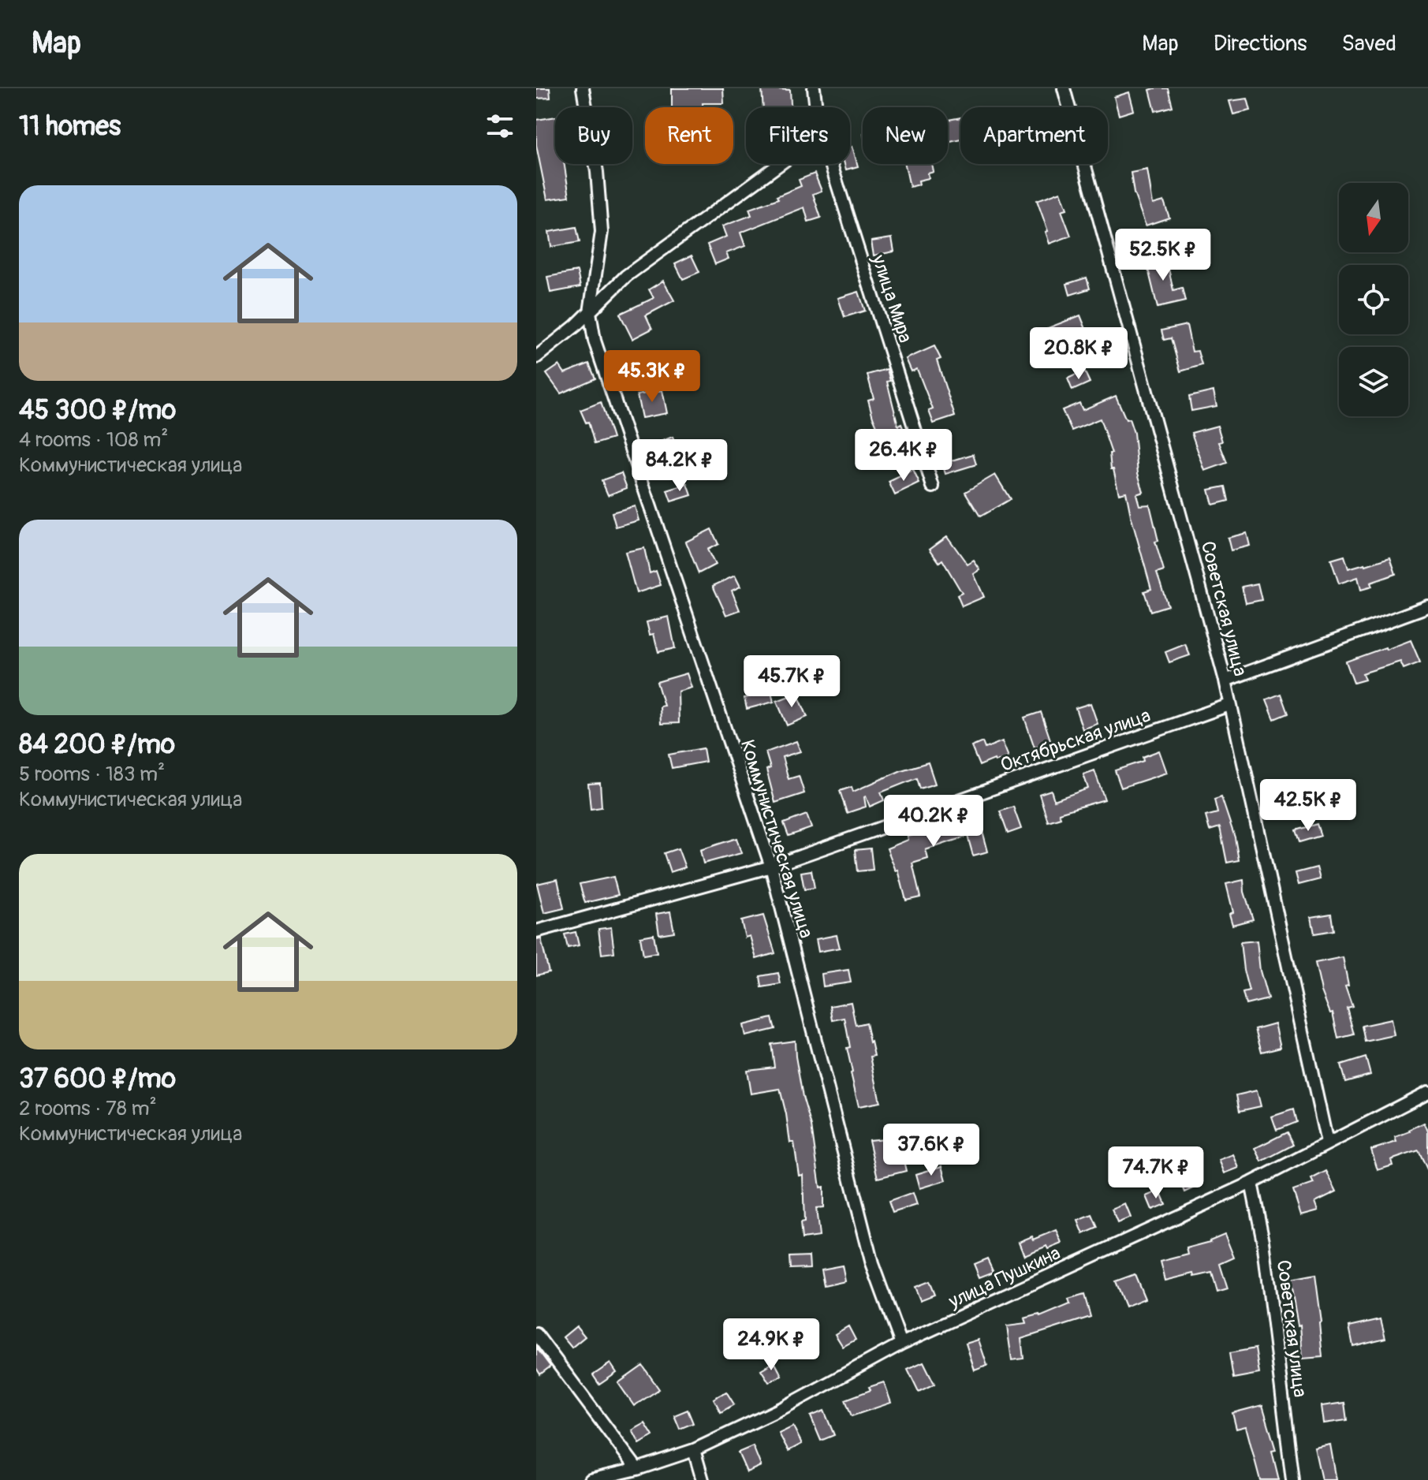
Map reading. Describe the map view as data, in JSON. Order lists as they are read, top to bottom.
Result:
{
  "streets": {
    "street": [
      "улица Мира",
      "Советская улица",
      "Октябрьская улица",
      "Коммунистическая улица",
      "улица Пушкина"
    ]
  },
  "crossings": [
    ["Советская улица", "Октябрьская улица"],
    ["Советская улица", "улица Пушкина"],
    ["Октябрьская улица", "Коммунистическая улица"],
    ["Коммунистическая улица", "улица Пушкина"]
  ],
  "north": "bottom",
  "page": {
    "header": "Map",
    "nav": ["Map", "Directions", "Saved"],
    "heading": "11 homes",
    "chip": [
      "Buy",
      "Rent",
      "Filters",
      "New",
      "Apartment"
    ],
    "list": [
      {
        "name": "45 300 ₽/mo",
        "note": "4 rooms · 108 m² · Коммунистическая улица"
      },
      {
        "name": "84 200 ₽/mo",
        "note": "5 rooms · 183 m² · Коммунистическая улица"
      },
      {
        "name": "37 600 ₽/mo",
        "note": "2 rooms · 78 m² · Коммунистическая улица"
      }
    ],
    "price": [
      "52.5K ₽",
      "20.8K ₽",
      "45.3K ₽",
      "26.4K ₽",
      "84.2K ₽",
      "45.7K ₽",
      "42.5K ₽",
      "40.2K ₽",
      "37.6K ₽",
      "74.7K ₽",
      "24.9K ₽"
    ]
  }
}
